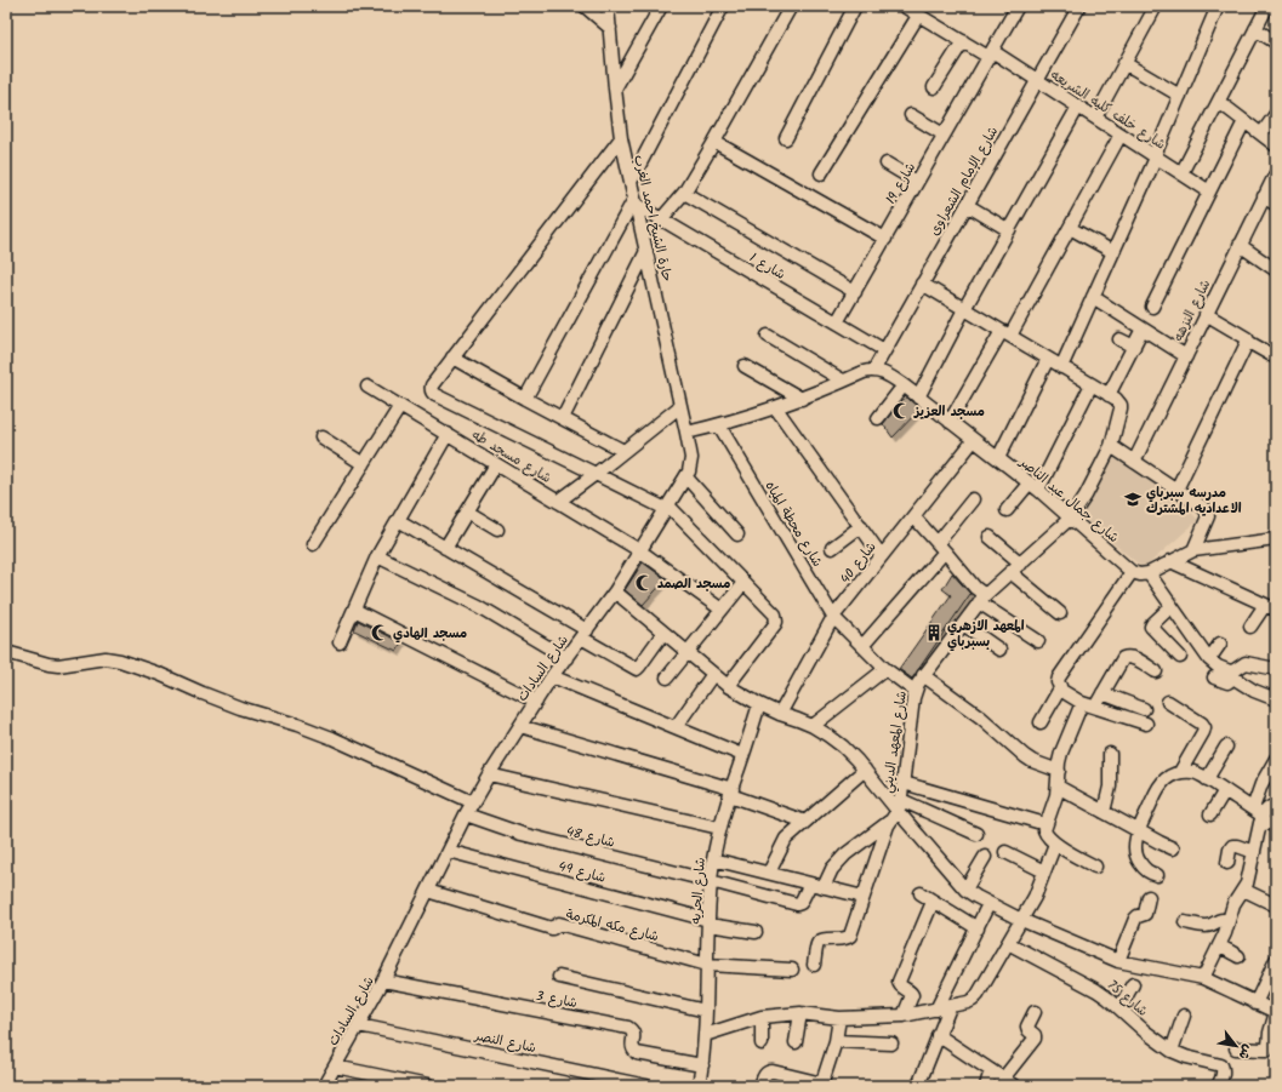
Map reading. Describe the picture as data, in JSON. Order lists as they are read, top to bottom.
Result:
{
  "streets": {
    "street": [
      "شارع خلف كليه الشريعه",
      "شارع الإمام الشعراوى",
      "شارع 19",
      "حارة الشيخ احمد الغرب",
      "شارع 1",
      "شارع النزهه",
      "شارع مسجد طه",
      "شارع جمال عبد الناصر",
      "شارع محطة المياه",
      "شارع 40",
      "شارع السادات",
      "شارع المعهد الديني",
      "شارع 48",
      "شارع 49",
      "شارع الحريه",
      "شارع مكه المكرمة",
      "شارع 75",
      "شارع 3",
      "شارع النصر"
    ]
  },
  "crossings": [
    ["شارع خلف كليه الشريعه", "شارع الإمام الشعراوى"],
    ["شارع خلف كليه الشريعه", "شارع 19"],
    ["شارع الإمام الشعراوى", "شارع 1"],
    ["شارع الإمام الشعراوى", "شارع جمال عبد الناصر"],
    ["شارع 19", "شارع 1"],
    ["حارة الشيخ احمد الغرب", "شارع 1"],
    ["حارة الشيخ احمد الغرب", "شارع السادات"],
    ["شارع مسجد طه", "شارع السادات"],
    ["شارع جمال عبد الناصر", "شارع 40"],
    ["شارع جمال عبد الناصر", "شارع المعهد الديني"],
    ["شارع محطة المياه", "شارع 40"],
    ["شارع محطة المياه", "شارع المعهد الديني"],
    ["شارع السادات", "شارع 48"],
    ["شارع السادات", "شارع 49"],
    ["شارع السادات", "شارع مكه المكرمة"],
    ["شارع السادات", "شارع 3"],
    ["شارع السادات", "شارع النصر"],
    ["شارع 48", "شارع الحريه"],
    ["شارع 49", "شارع الحريه"],
    ["شارع الحريه", "شارع مكه المكرمة"],
    ["شارع الحريه", "شارع 3"]
  ],
  "places": {
    "mosque": ["مسجد العزيز", "مسجد الصمد", "مسجد الهادي"],
    "school or university": ["مدرسه سبرباي الاعداديه المشترك"],
    "building": ["المعهد الازهري بسبرباي"]
  },
  "north": "bottom right"
}
